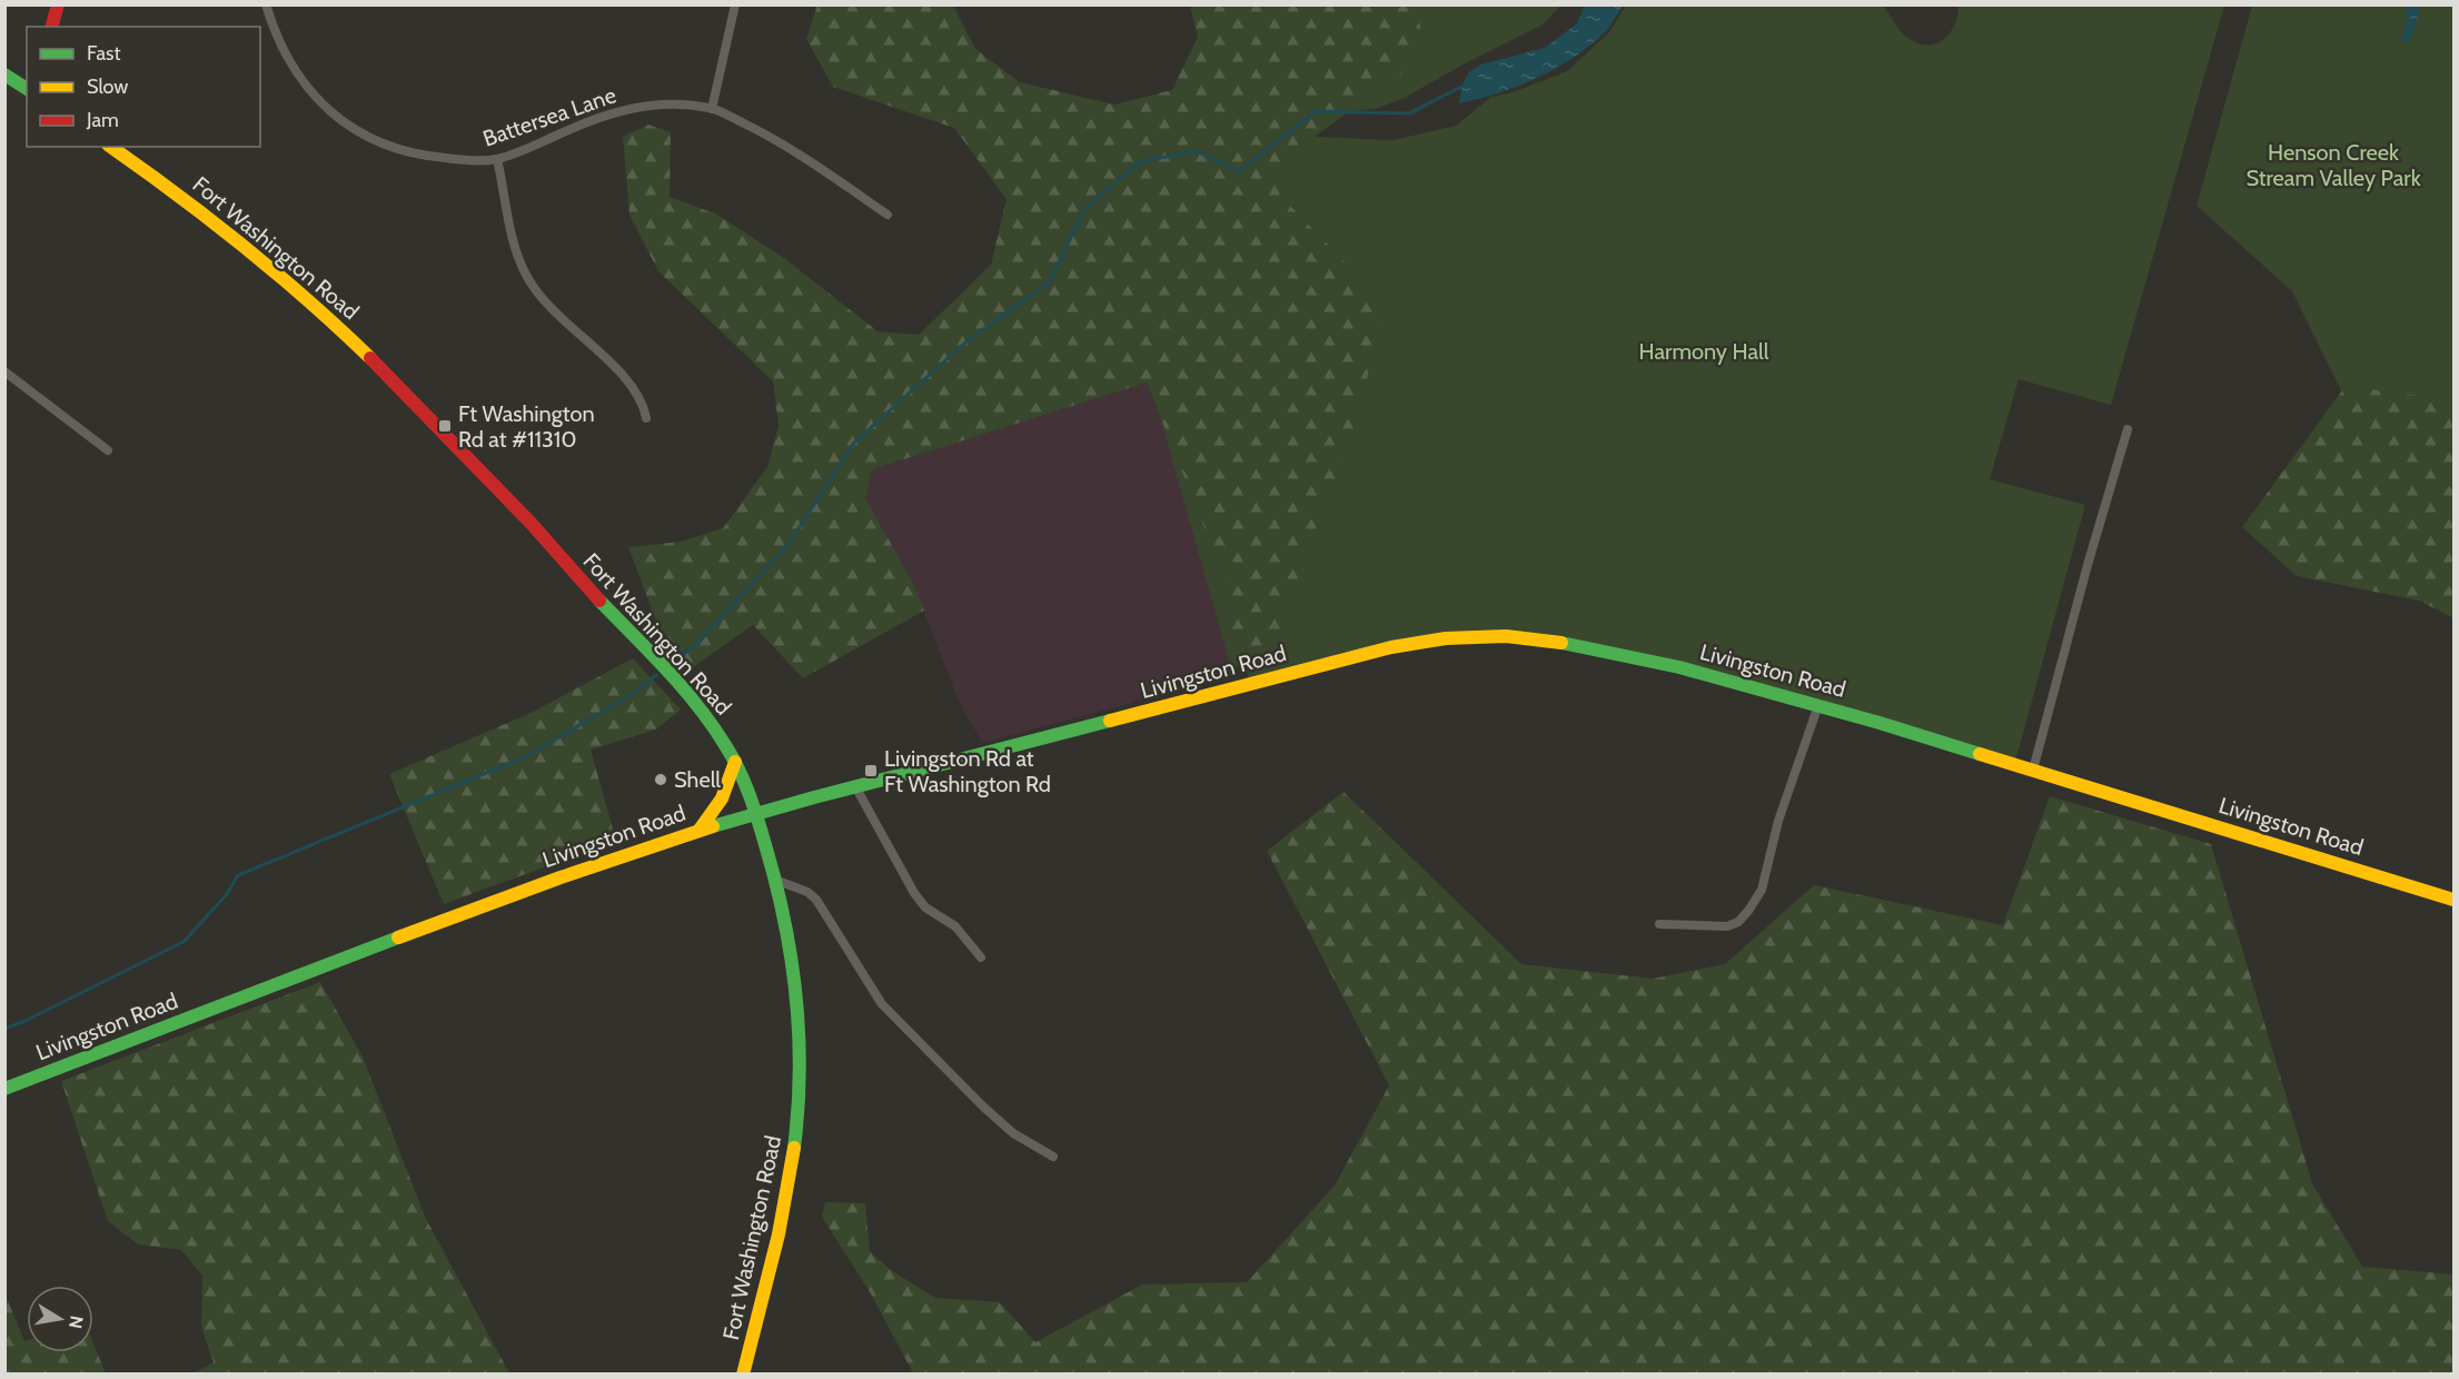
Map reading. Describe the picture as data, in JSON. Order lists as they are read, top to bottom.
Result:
{
  "streets": {
    "main road": ["Fort Washington Road", "Livingston Road"],
    "street": ["Battersea Lane"]
  },
  "crossings": [
    ["Fort Washington Road", "Livingston Road"]
  ],
  "parks": ["Henson Creek Stream Valley Park", "Harmony Hall"],
  "places": {
    "transit": ["Ft Washington Rd at #11310", "Livingston Rd at Ft Washington Rd"],
    "other": ["Shell"]
  },
  "legend": ["Fast", "Slow", "Jam"],
  "north": "right"
}
